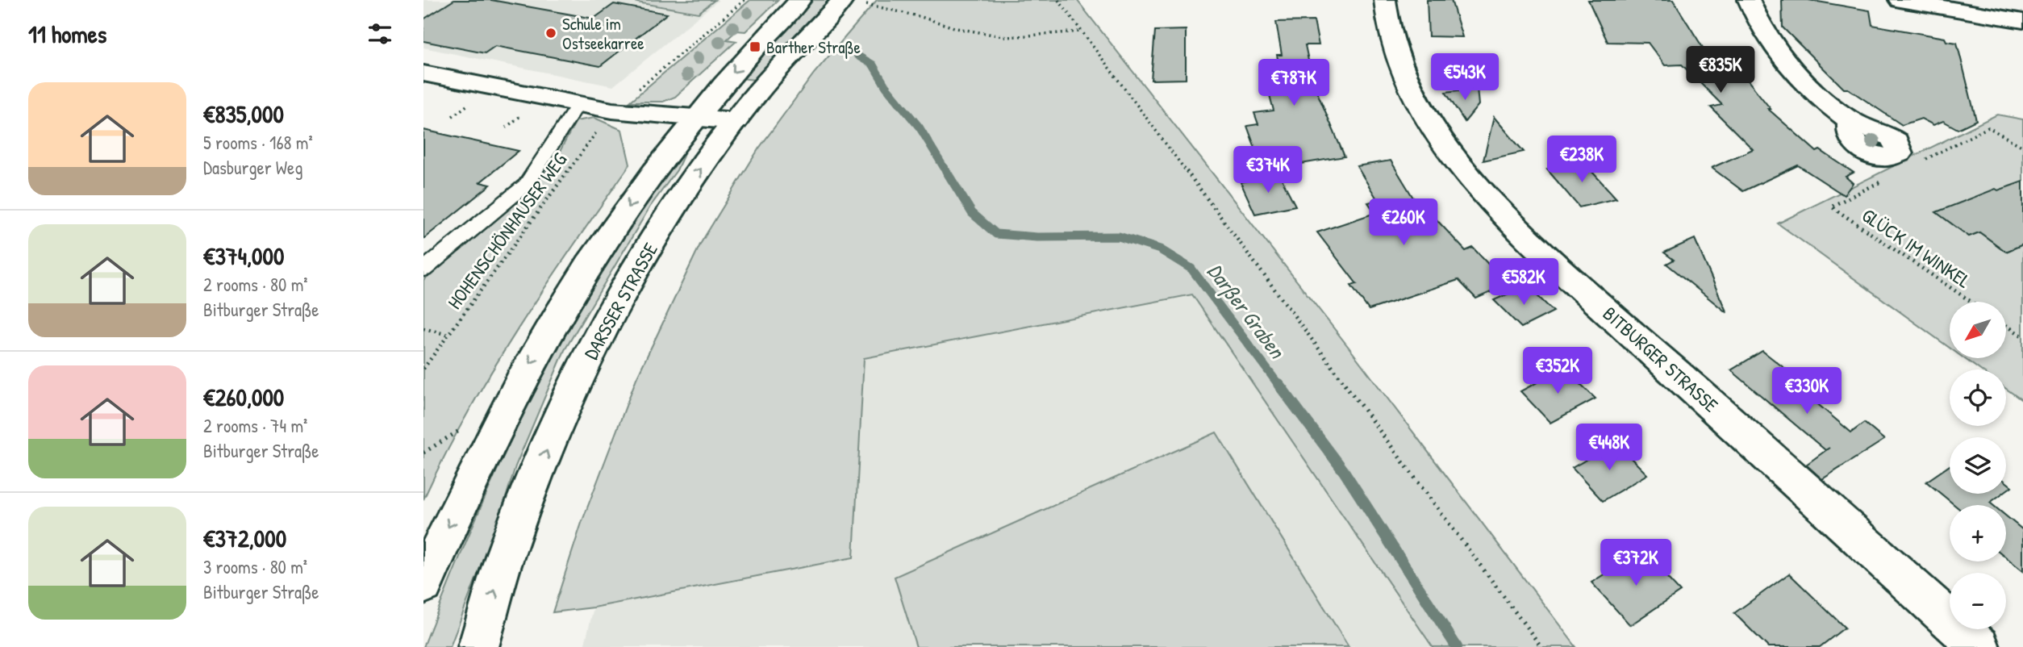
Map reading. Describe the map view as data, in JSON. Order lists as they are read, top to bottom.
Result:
{
  "streets": {
    "street": ["DARSSER STRASSE", "BITBURGER STRASSE"],
    "path": ["HOHENSCHÖNHAUSER WEG", "GLÜCK IM WINKEL"]
  },
  "water": ["Darßer Graben"],
  "places": {
    "other": ["Schule im Ostseekarree"],
    "transit": ["Barther Straße"]
  },
  "north": "bottom left",
  "page": {
    "heading": "11 homes",
    "price": [
      "€835K",
      "€543K",
      "€787K",
      "€238K",
      "€374K",
      "€260K",
      "€582K",
      "€352K",
      "€330K",
      "€448K",
      "€372K"
    ],
    "list": [
      {
        "name": "€835,000",
        "note": "5 rooms · 168 m² · Dasburger Weg"
      },
      {
        "name": "€374,000",
        "note": "2 rooms · 80 m² · Bitburger Straße"
      },
      {
        "name": "€260,000",
        "note": "2 rooms · 74 m² · Bitburger Straße"
      },
      {
        "name": "€372,000",
        "note": "3 rooms · 80 m² · Bitburger Straße"
      }
    ],
    "map_buttons": ["+", "−"]
  }
}
